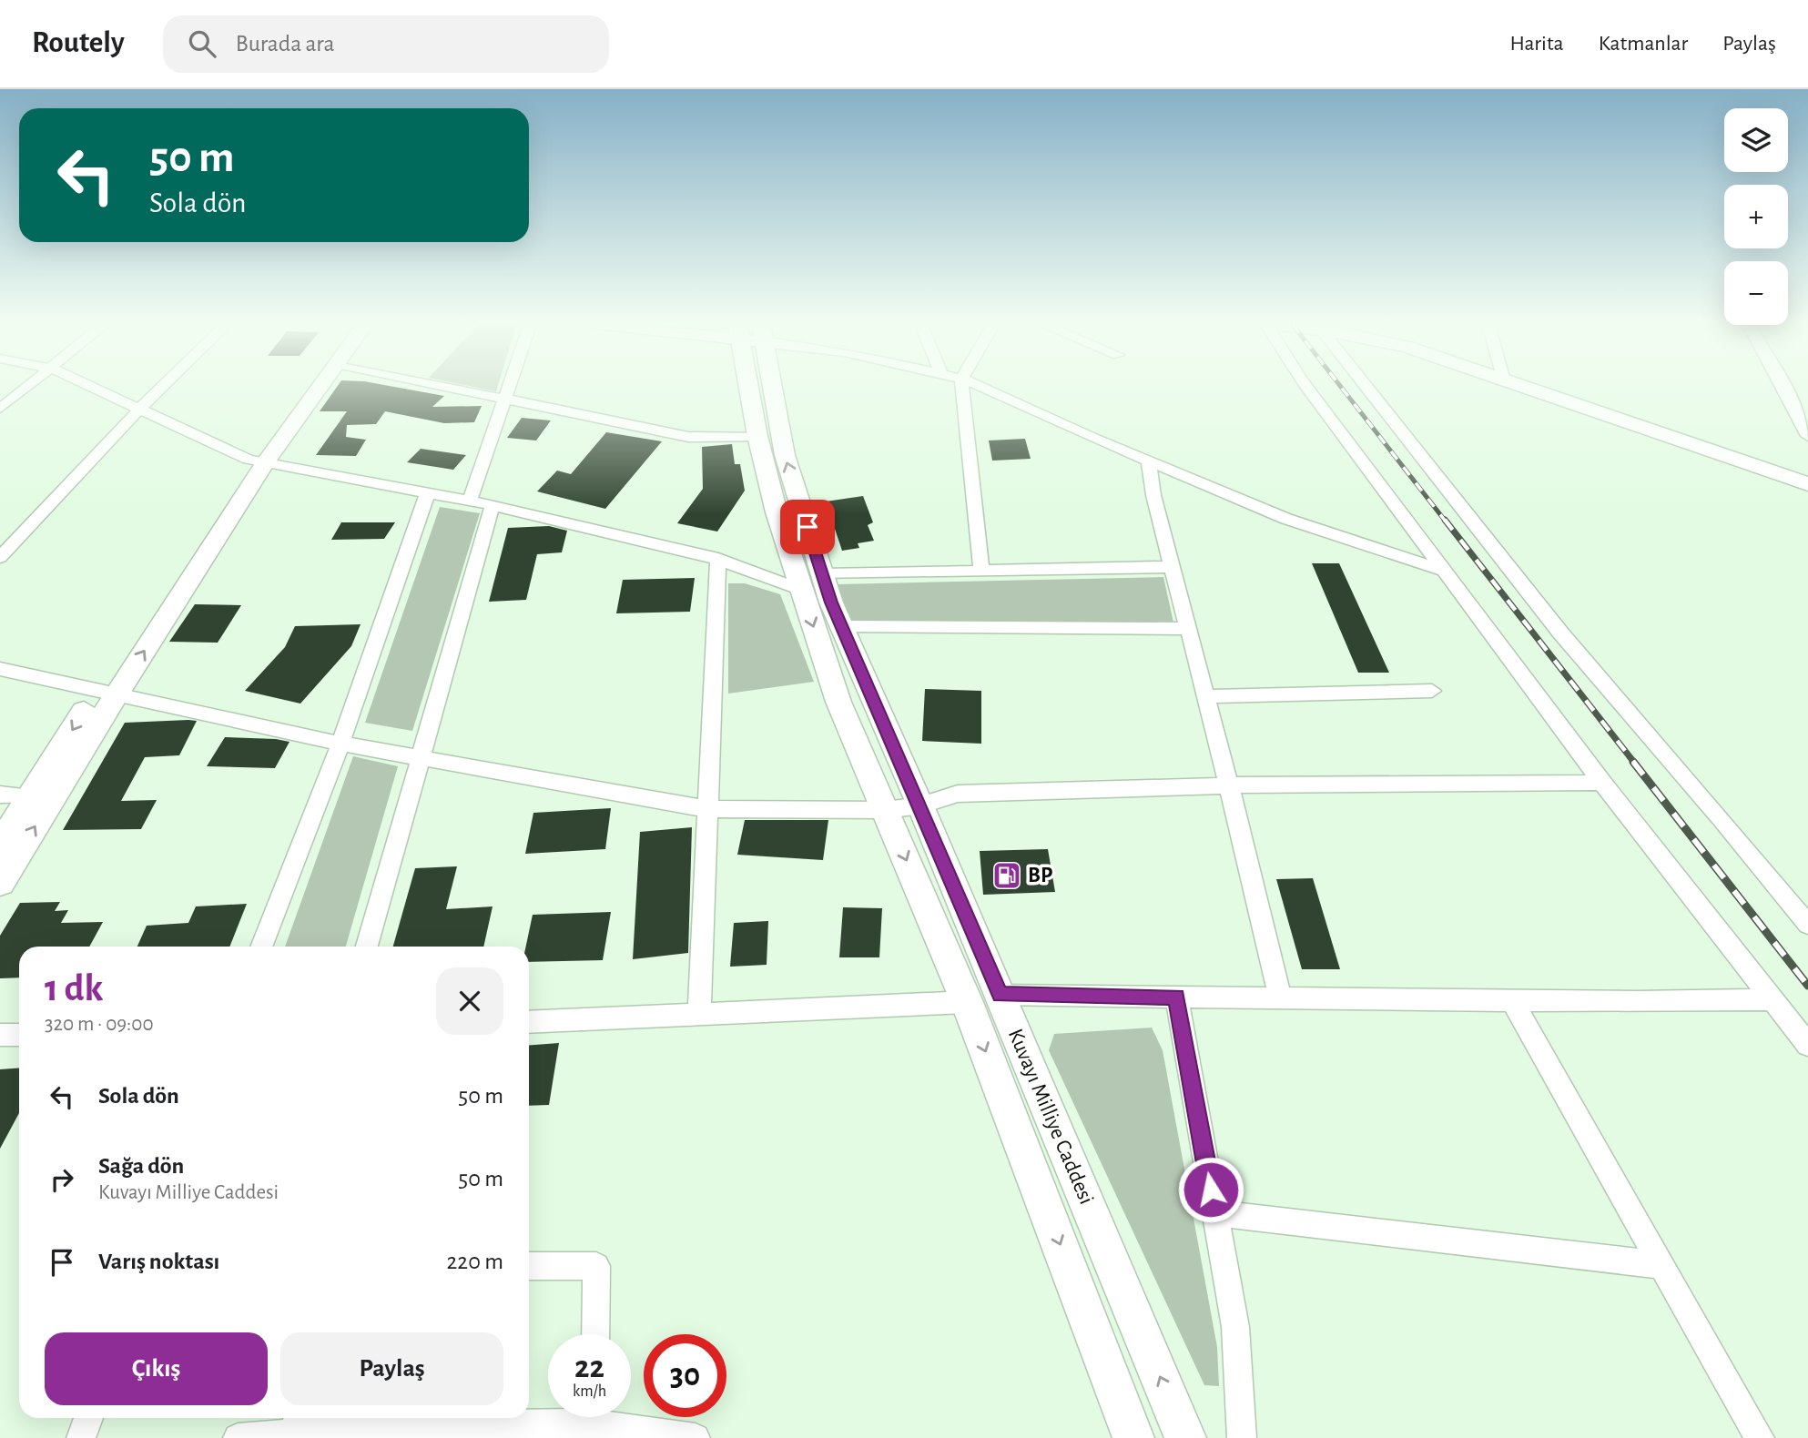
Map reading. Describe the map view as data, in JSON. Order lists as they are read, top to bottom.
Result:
{
  "streets": {
    "main road": ["Kuvayı Milliye Caddesi"]
  },
  "places": {
    "fuel station": ["BP"]
  },
  "page": {
    "header": "Routely",
    "search": "Burada ara",
    "nav": ["Harita", "Katmanlar", "Paylaş"],
    "map_buttons": ["+", "−"],
    "turn": ["50 m", "Sola dön"],
    "heading": ["1 dk", "320 m · 09:00"],
    "list": [
      {
        "name": "Sola dön",
        "value": "50 m"
      },
      {
        "name": "Sağa dön",
        "note": "Kuvayı Milliye Caddesi",
        "value": "50 m"
      },
      {
        "name": "Varış noktası",
        "value": "220 m"
      }
    ],
    "buttons": ["Çıkış", "Paylaş"],
    "speed": "22 km/h",
    "limit": "30"
  }
}
